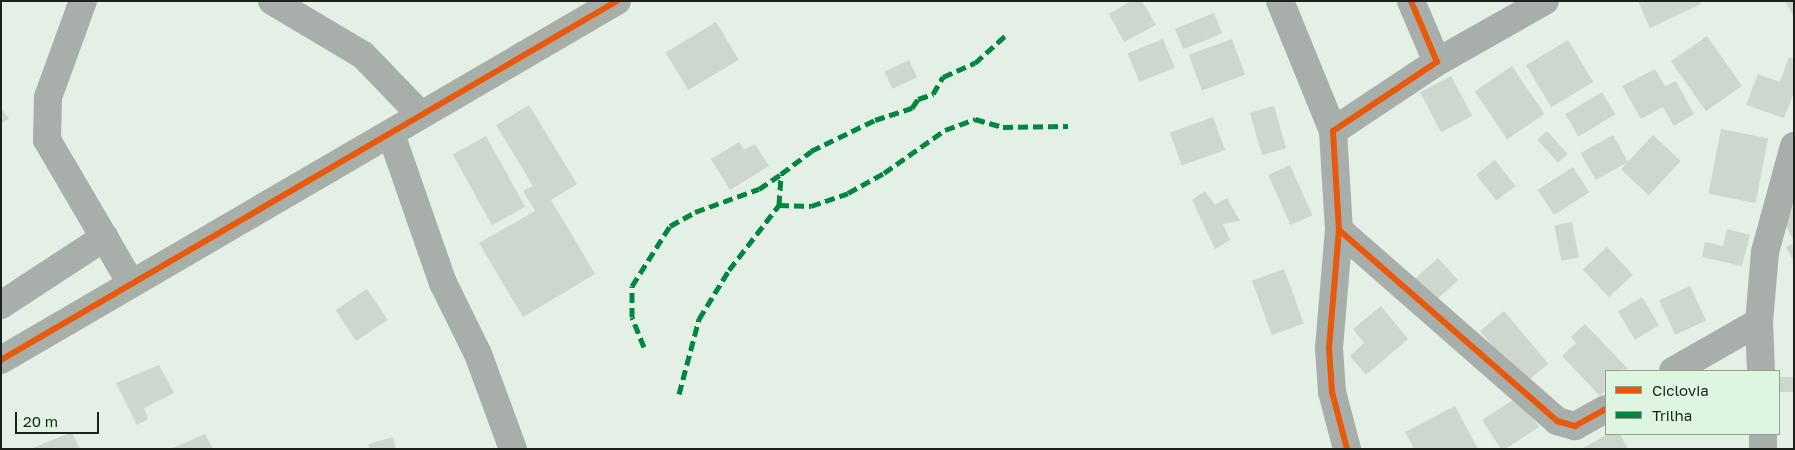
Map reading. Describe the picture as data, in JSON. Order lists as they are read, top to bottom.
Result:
{
  "legend": ["Ciclovia", "Trilha"],
  "scale_bar": "20 m"
}
